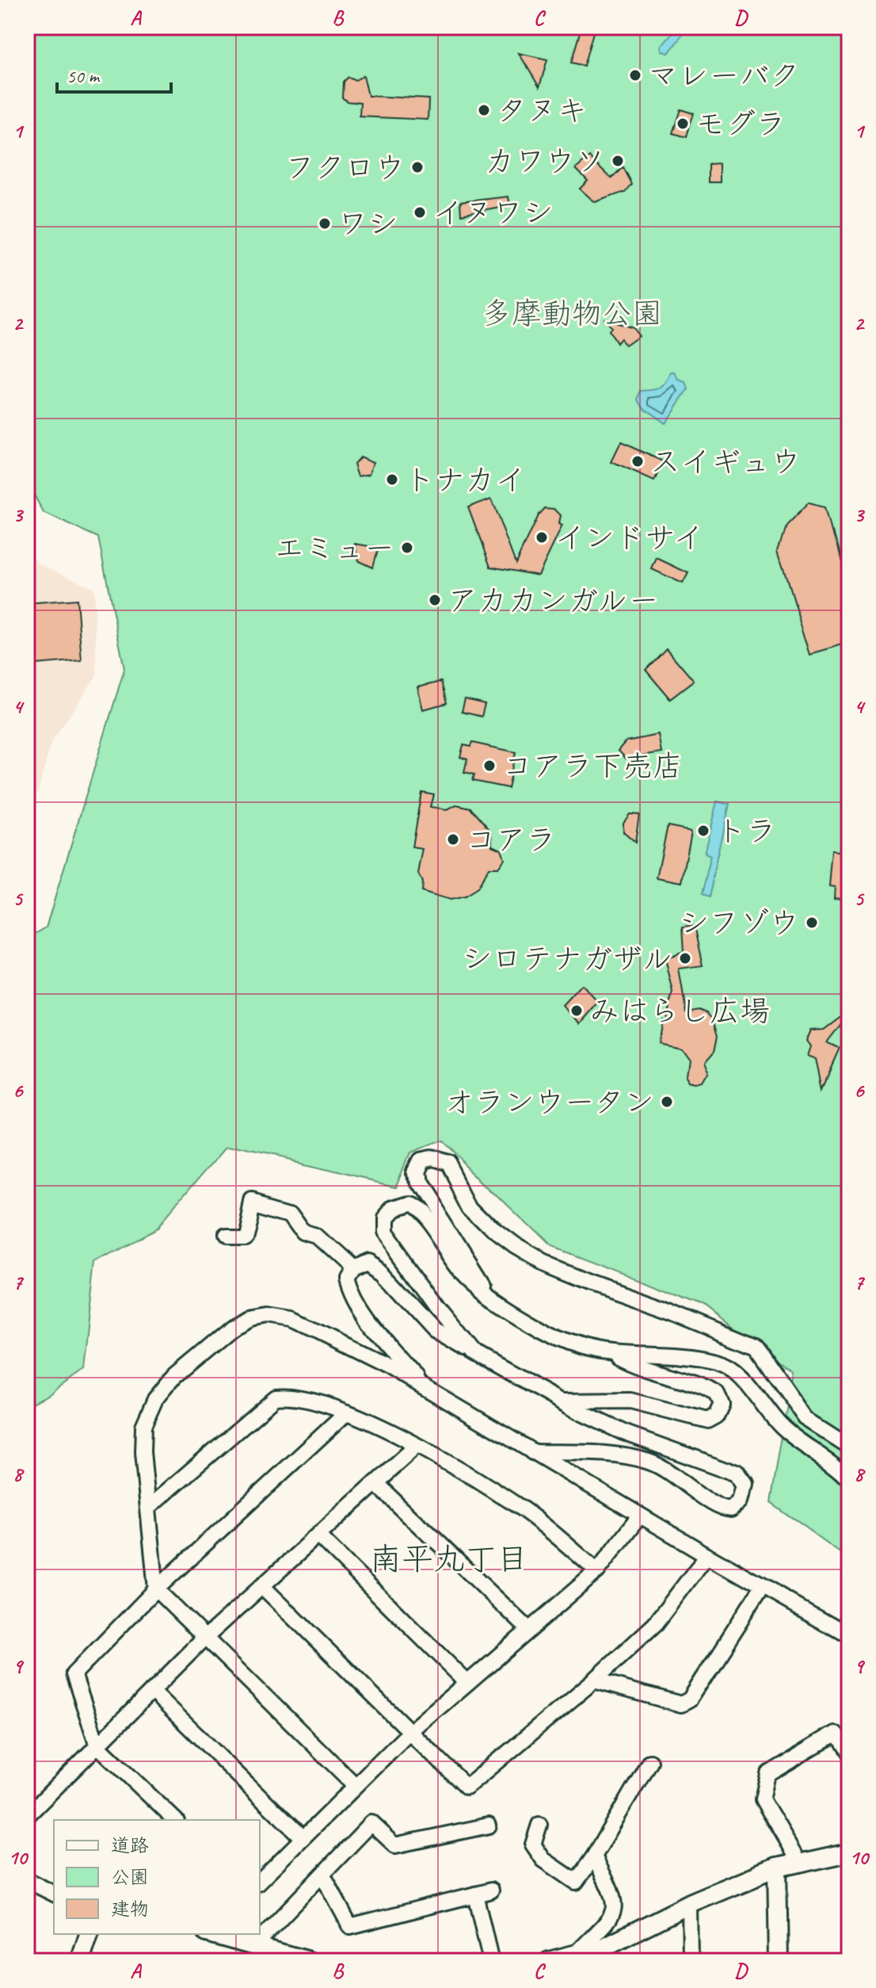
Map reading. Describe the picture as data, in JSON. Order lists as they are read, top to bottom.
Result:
{
  "districts": ["南平九丁目"],
  "parks": ["多摩動物公園"],
  "places": [
    "マレーバク",
    "タヌキ",
    "モグラ",
    "カワウソ",
    "フクロウ",
    "イヌワシ",
    "ワシ",
    "スイギュウ",
    "トナカイ",
    "インドサイ",
    "エミュー",
    "アカカンガルー",
    "コアラ下売店",
    "トラ",
    "コアラ",
    "シフゾウ",
    "シロテナガザル",
    "みはらし広場",
    "オランウータン"
  ],
  "legend": ["道路", "公園", "建物"],
  "scale_bar": "50 m",
  "grid": {
    "columns": [
      "A",
      "B",
      "C",
      "D"
    ],
    "rows": [
      "1",
      "2",
      "3",
      "4",
      "5",
      "6",
      "7",
      "8",
      "9",
      "10"
    ]
  }
}
